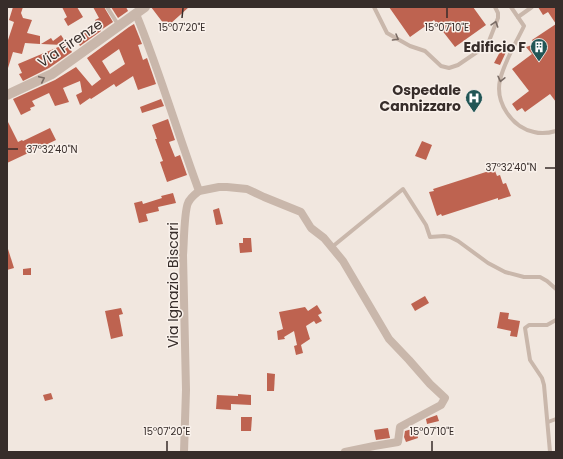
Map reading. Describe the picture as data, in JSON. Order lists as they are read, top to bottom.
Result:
{
  "streets": {
    "street": ["Via Firenze", "Via Ignazio Biscari"]
  },
  "one_way": ["Via Firenze"],
  "places": {
    "building": ["Edificio F"],
    "hospital": ["Ospedale Cannizzaro"]
  },
  "coordinates": ["15°07'20\"E", "15°07'10\"E", "37°32'40\"N"]
}
